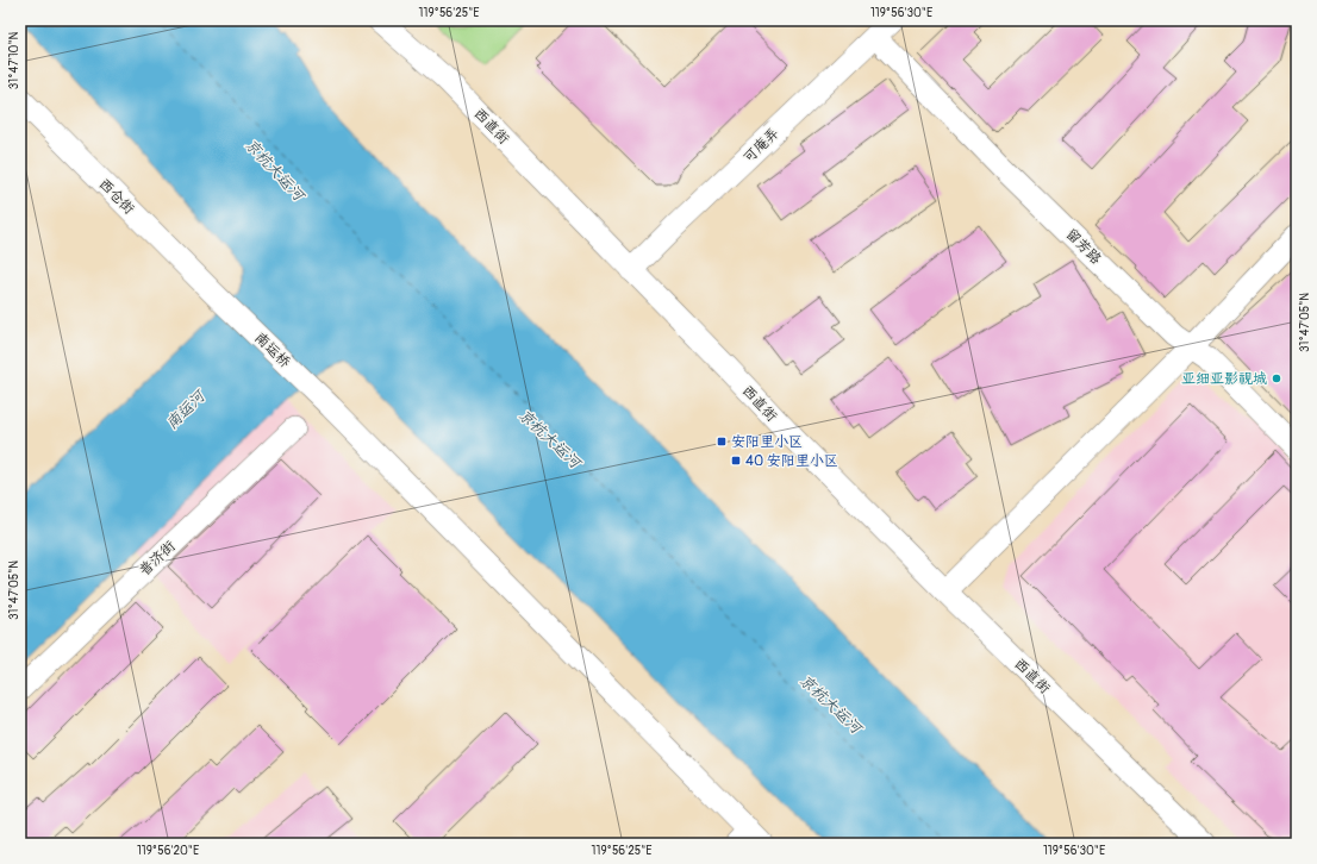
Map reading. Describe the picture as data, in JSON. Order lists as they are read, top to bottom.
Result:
{
  "streets": {
    "street": [
      "西直街",
      "可庵弄",
      "西仓街",
      "留芳路",
      "南运桥",
      "普济街"
    ]
  },
  "crossings": [
    ["西直街", "可庵弄"],
    ["可庵弄", "留芳路"],
    ["西仓街", "南运桥"]
  ],
  "water": ["京杭大运河", "南运河"],
  "places": {
    "other": ["亚细亚影视城"],
    "transit": ["安阳里小区", "40 安阳里小区"]
  },
  "coordinates": [
    "119°56'25\"E",
    "119°56'30\"E",
    "31°47'10\"N",
    "31°47'05\"N",
    "119°56'20\"E"
  ]
}
